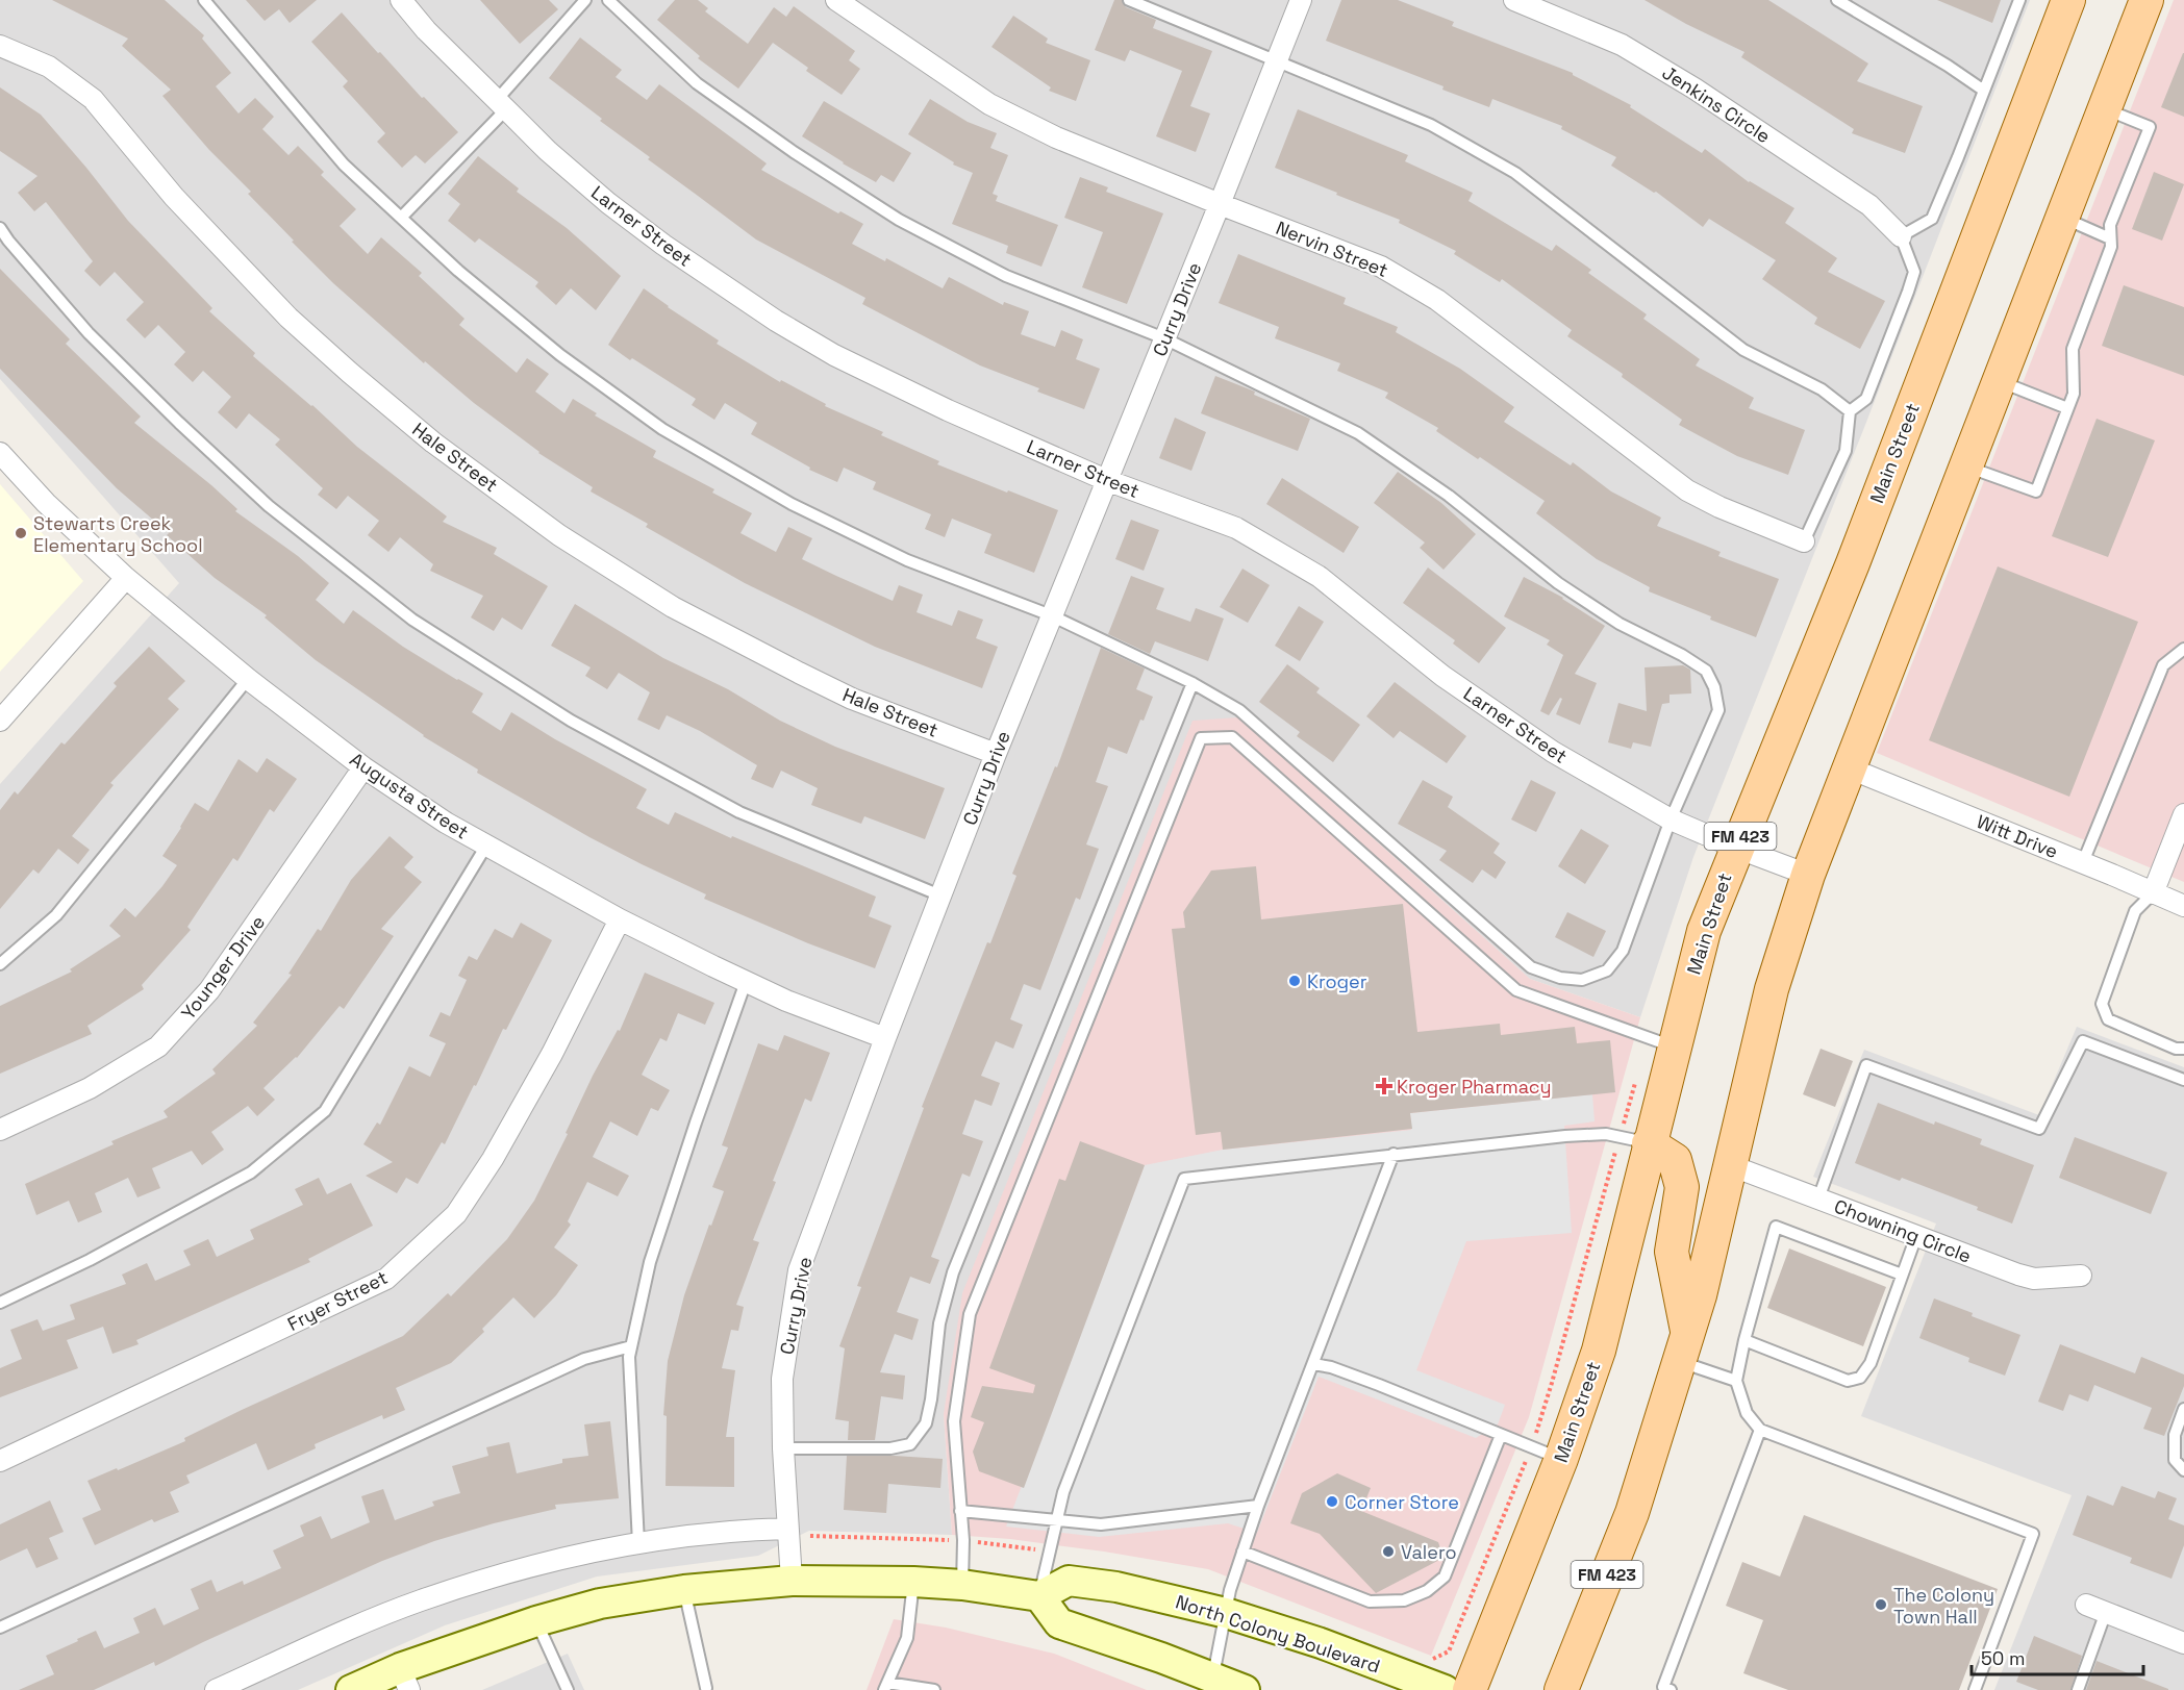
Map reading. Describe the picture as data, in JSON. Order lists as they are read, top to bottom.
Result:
{
  "streets": {
    "main road": ["Main Street", "FM 423", "North Colony Boulevard"],
    "street": [
      "Jenkins Circle",
      "Larner Street",
      "Nervin Street",
      "Curry Drive",
      "Hale Street",
      "Augusta Street",
      "Witt Drive",
      "Younger Drive",
      "Chowning Circle",
      "Fryer Street"
    ]
  },
  "crossings": [
    ["Larner Street", "Curry Drive"],
    ["Larner Street", "Main Street"],
    ["Larner Street", "FM 423"],
    ["Nervin Street", "Curry Drive"],
    ["Curry Drive", "Hale Street"],
    ["Curry Drive", "Augusta Street"],
    ["Augusta Street", "Younger Drive"],
    ["Augusta Street", "Fryer Street"],
    ["FM 423", "Witt Drive"],
    ["FM 423", "Chowning Circle"]
  ],
  "places": {
    "other": [
      "Stewarts Creek Elementary School",
      "Kroger",
      "Corner Store",
      "Valero",
      "The Colony Town Hall"
    ],
    "health": ["Kroger Pharmacy"]
  },
  "scale_bar": "50 m"
}
